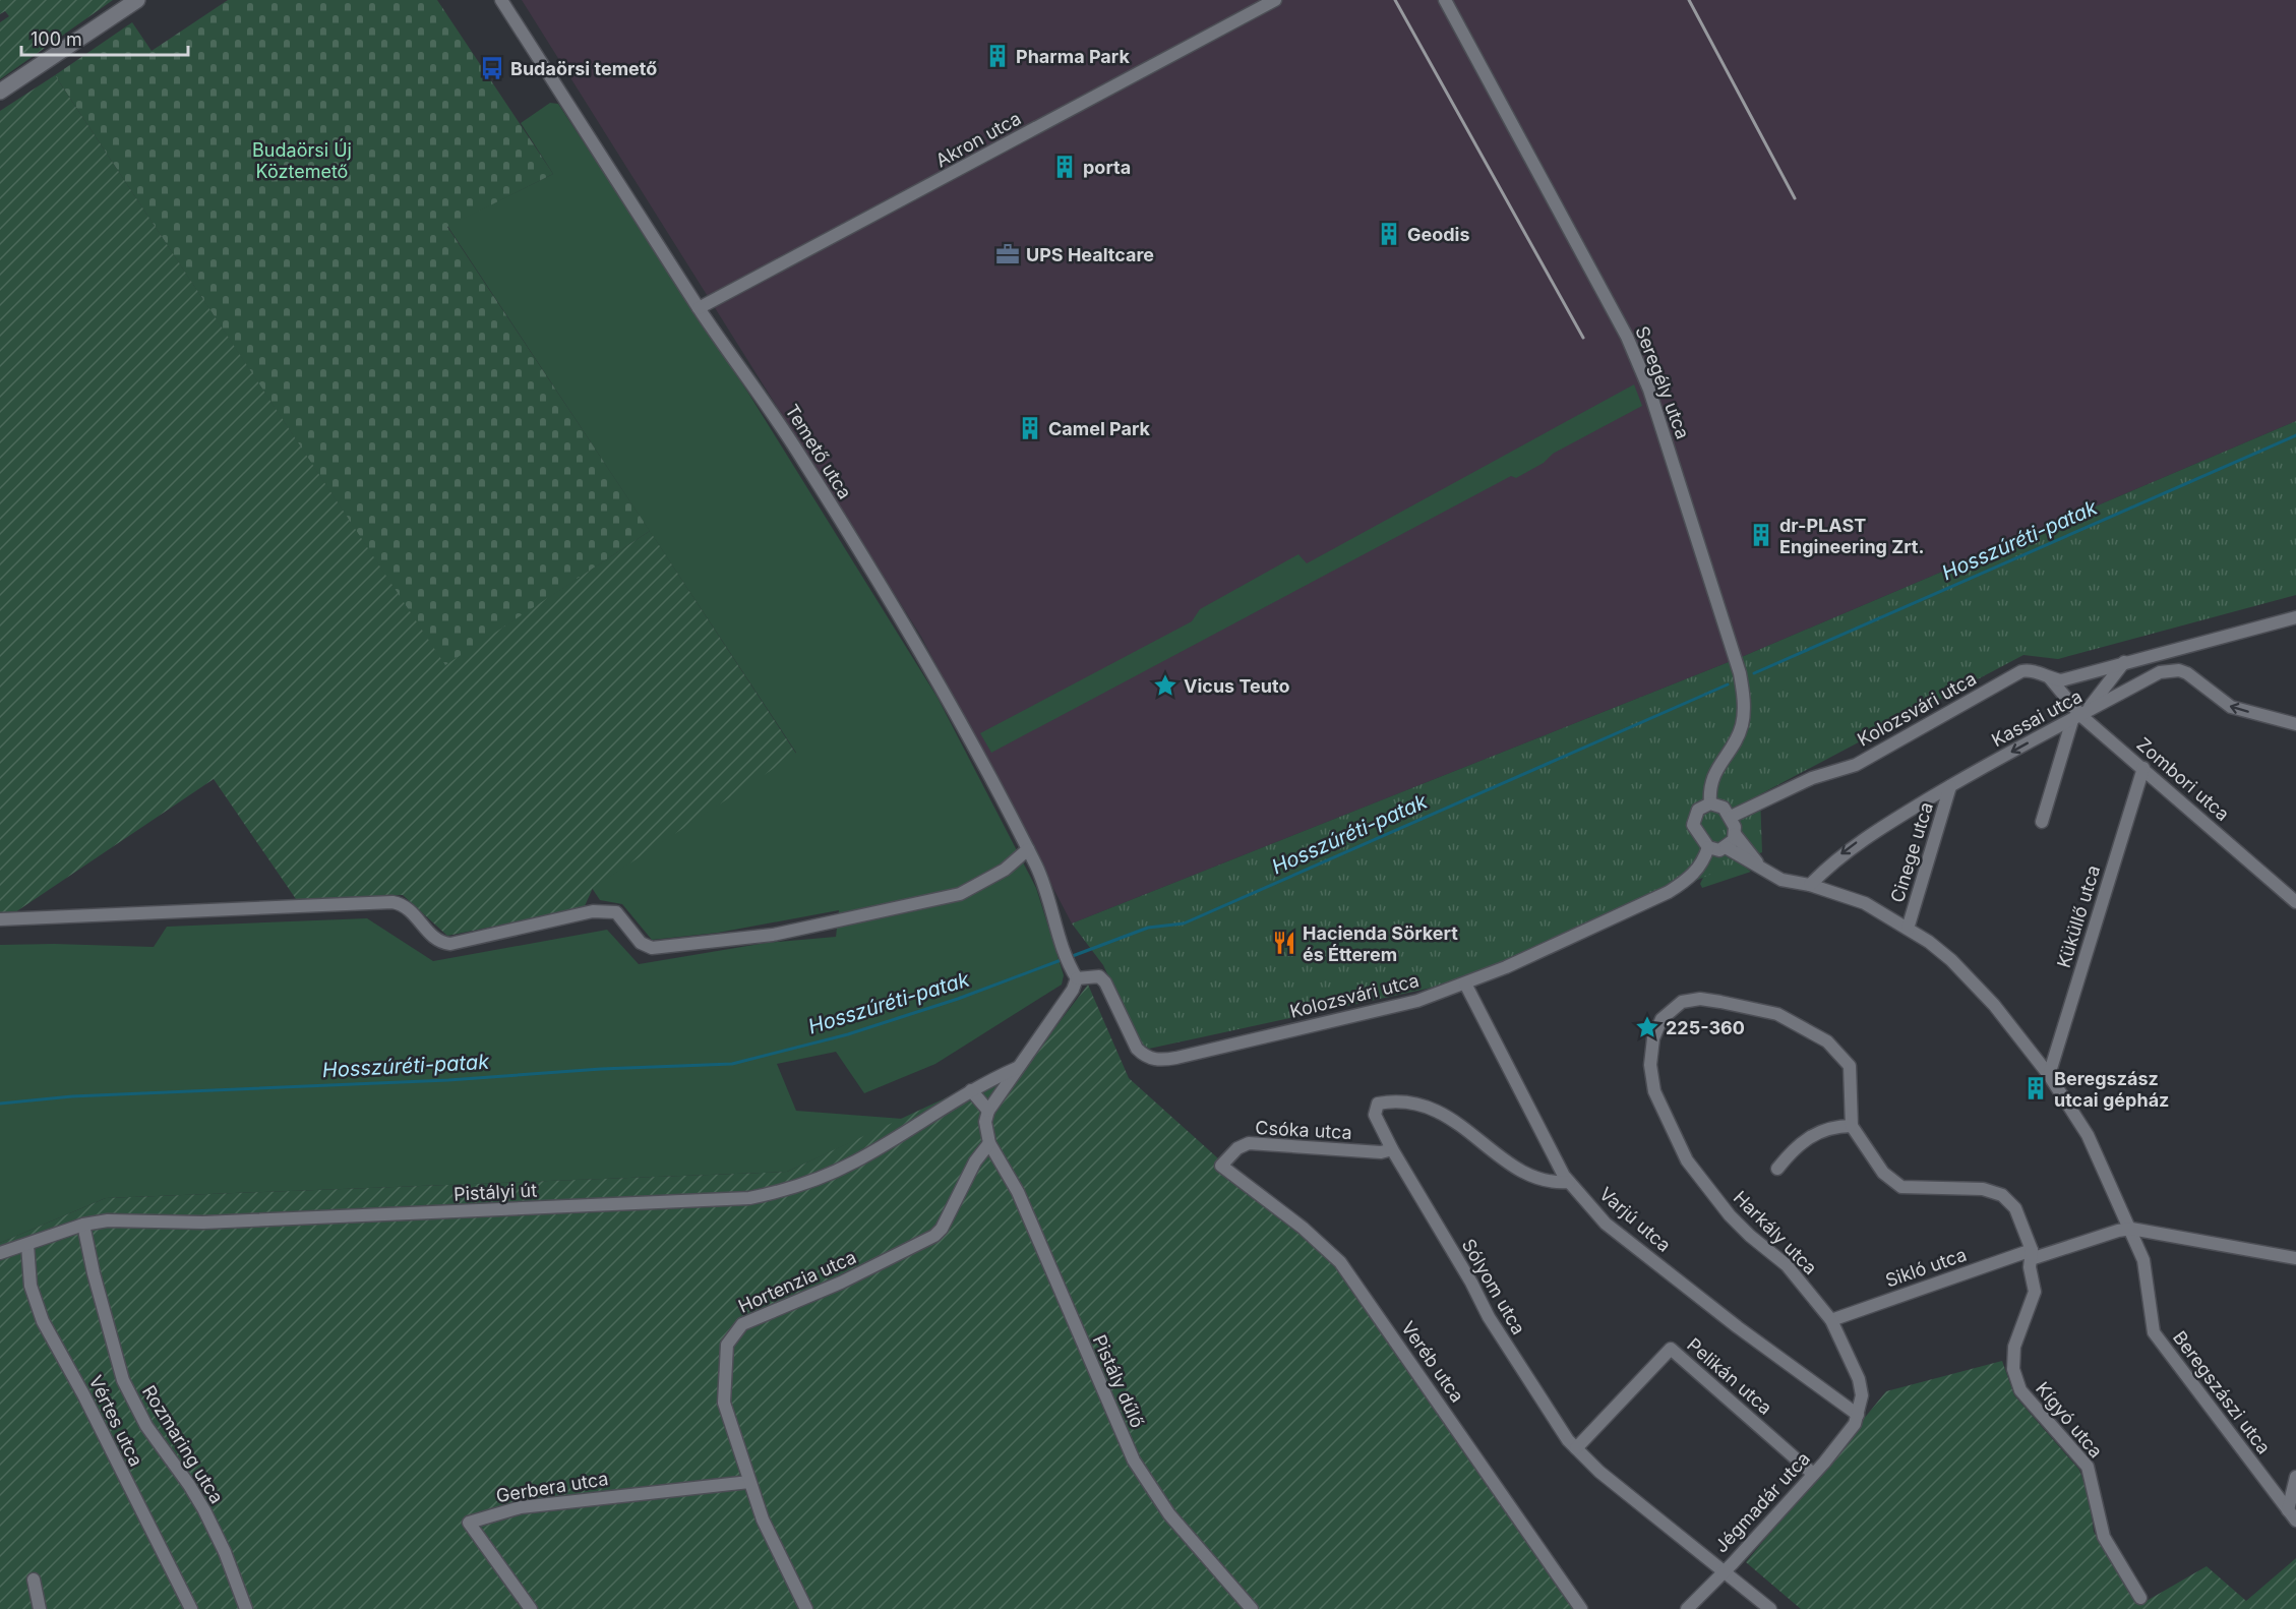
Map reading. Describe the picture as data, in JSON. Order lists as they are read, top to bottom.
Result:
{
  "streets": {
    "street": [
      "Akron utca",
      "Seregély utca",
      "Temető utca",
      "Kolozsvári utca",
      "Kassai utca",
      "Zombori utca",
      "Cinege utca",
      "Küküllő utca",
      "Csóka utca",
      "Pistályi út",
      "Varjú utca",
      "Harkály utca",
      "Sikló utca",
      "Hortenzia utca",
      "Sólyom utca",
      "Veréb utca",
      "Pelikán utca",
      "Pistály dűlő",
      "Beregszászi utca",
      "Kígyó utca",
      "Vértes utca",
      "Rozmaring utca",
      "Gerbera utca",
      "Jégmadár utca"
    ]
  },
  "crossings": [
    ["Akron utca", "Temető utca"],
    ["Seregély utca", "Kolozsvári utca"],
    ["Seregély utca", "Beregszászi utca"],
    ["Temető utca", "Kolozsvári utca"],
    ["Kolozsvári utca", "Zombori utca"],
    ["Kolozsvári utca", "Varjú utca"],
    ["Kolozsvári utca", "Beregszászi utca"],
    ["Kassai utca", "Zombori utca"],
    ["Kassai utca", "Cinege utca"],
    ["Kassai utca", "Beregszászi utca"],
    ["Zombori utca", "Küküllő utca"],
    ["Cinege utca", "Beregszászi utca"],
    ["Küküllő utca", "Beregszászi utca"],
    ["Csóka utca", "Sólyom utca"],
    ["Csóka utca", "Veréb utca"],
    ["Pistályi út", "Vértes utca"],
    ["Pistályi út", "Rozmaring utca"],
    ["Varjú utca", "Harkály utca"],
    ["Varjú utca", "Sólyom utca"],
    ["Varjú utca", "Jégmadár utca"],
    ["Harkály utca", "Sikló utca"],
    ["Harkály utca", "Jégmadár utca"],
    ["Sikló utca", "Kígyó utca"],
    ["Hortenzia utca", "Pistály dűlő"],
    ["Hortenzia utca", "Gerbera utca"],
    ["Sólyom utca", "Pelikán utca"],
    ["Sólyom utca", "Jégmadár utca"],
    ["Pelikán utca", "Jégmadár utca"]
  ],
  "one_way": ["Kassai utca"],
  "water": ["Hosszúréti-patak"],
  "parks": ["Budaörsi Új Köztemető"],
  "places": {
    "building": [
      "Pharma Park",
      "porta",
      "Geodis",
      "Camel Park",
      "dr-PLAST Engineering Zrt.",
      "Beregszász utcai gépház"
    ],
    "bus stop": ["Budaörsi temető"],
    "office": ["UPS Healtcare"],
    "place": ["Vicus Teuto", "225-360"],
    "restaurant": ["Hacienda Sörkert és Étterem"]
  },
  "scale_bar": "100 m"
}
